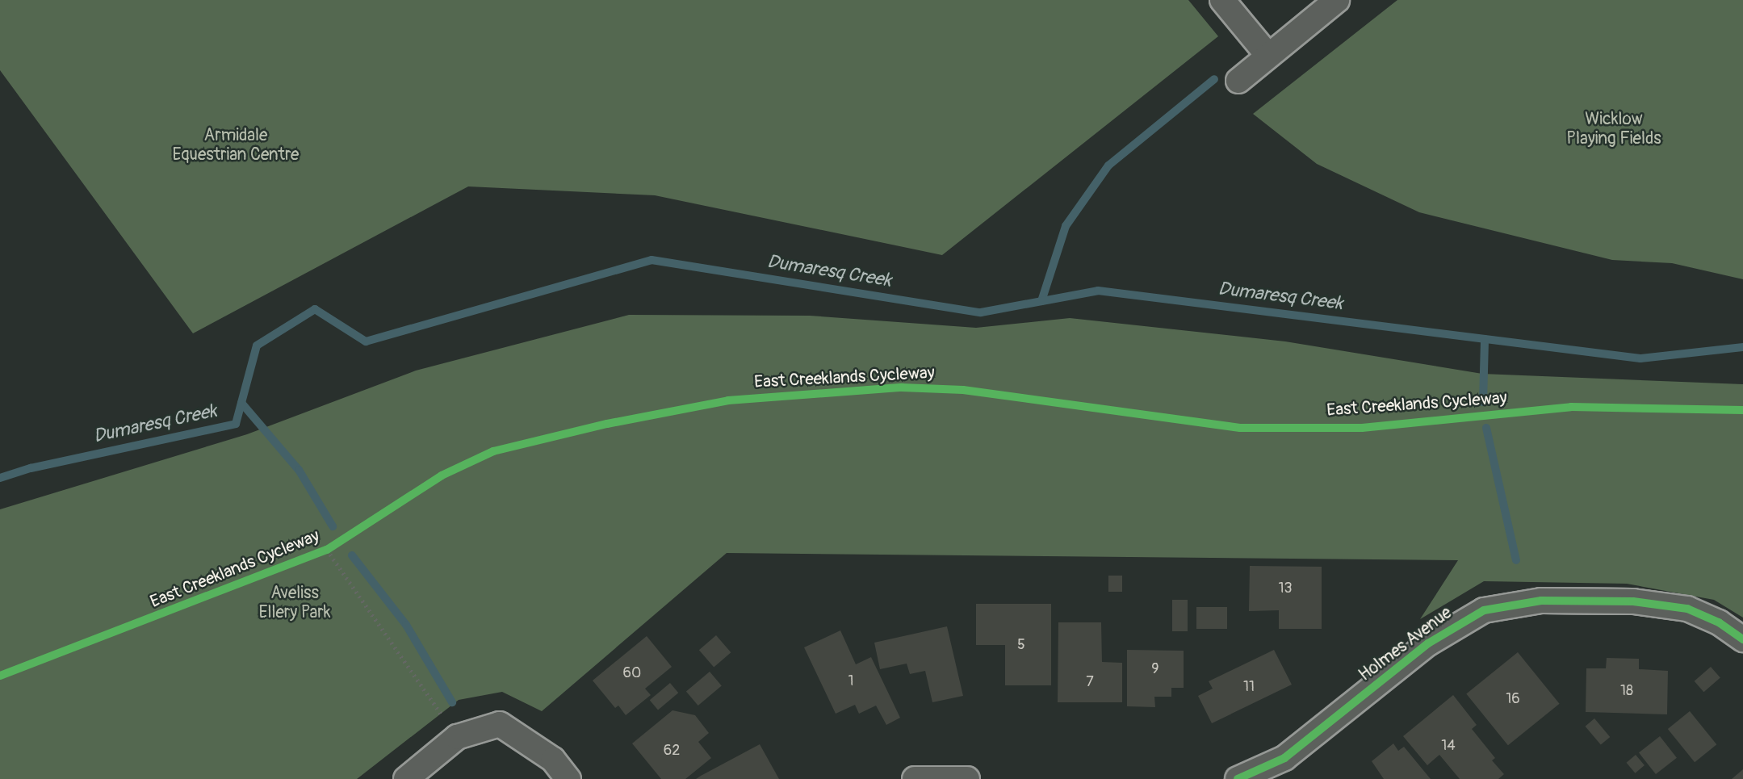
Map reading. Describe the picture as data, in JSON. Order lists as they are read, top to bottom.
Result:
{
  "streets": {
    "street": ["Holmes Avenue"],
    "cycle path": ["East Creeklands Cycleway"]
  },
  "water": ["Dumaresq Creek"],
  "parks": ["Wicklow Playing Fields", "Armidale Equestrian Centre", "Aveliss Ellery Park"],
  "house_numbers": [
    "13",
    "5",
    "9",
    "60",
    "1",
    "7",
    "11",
    "18",
    "16",
    "14",
    "62"
  ]
}
